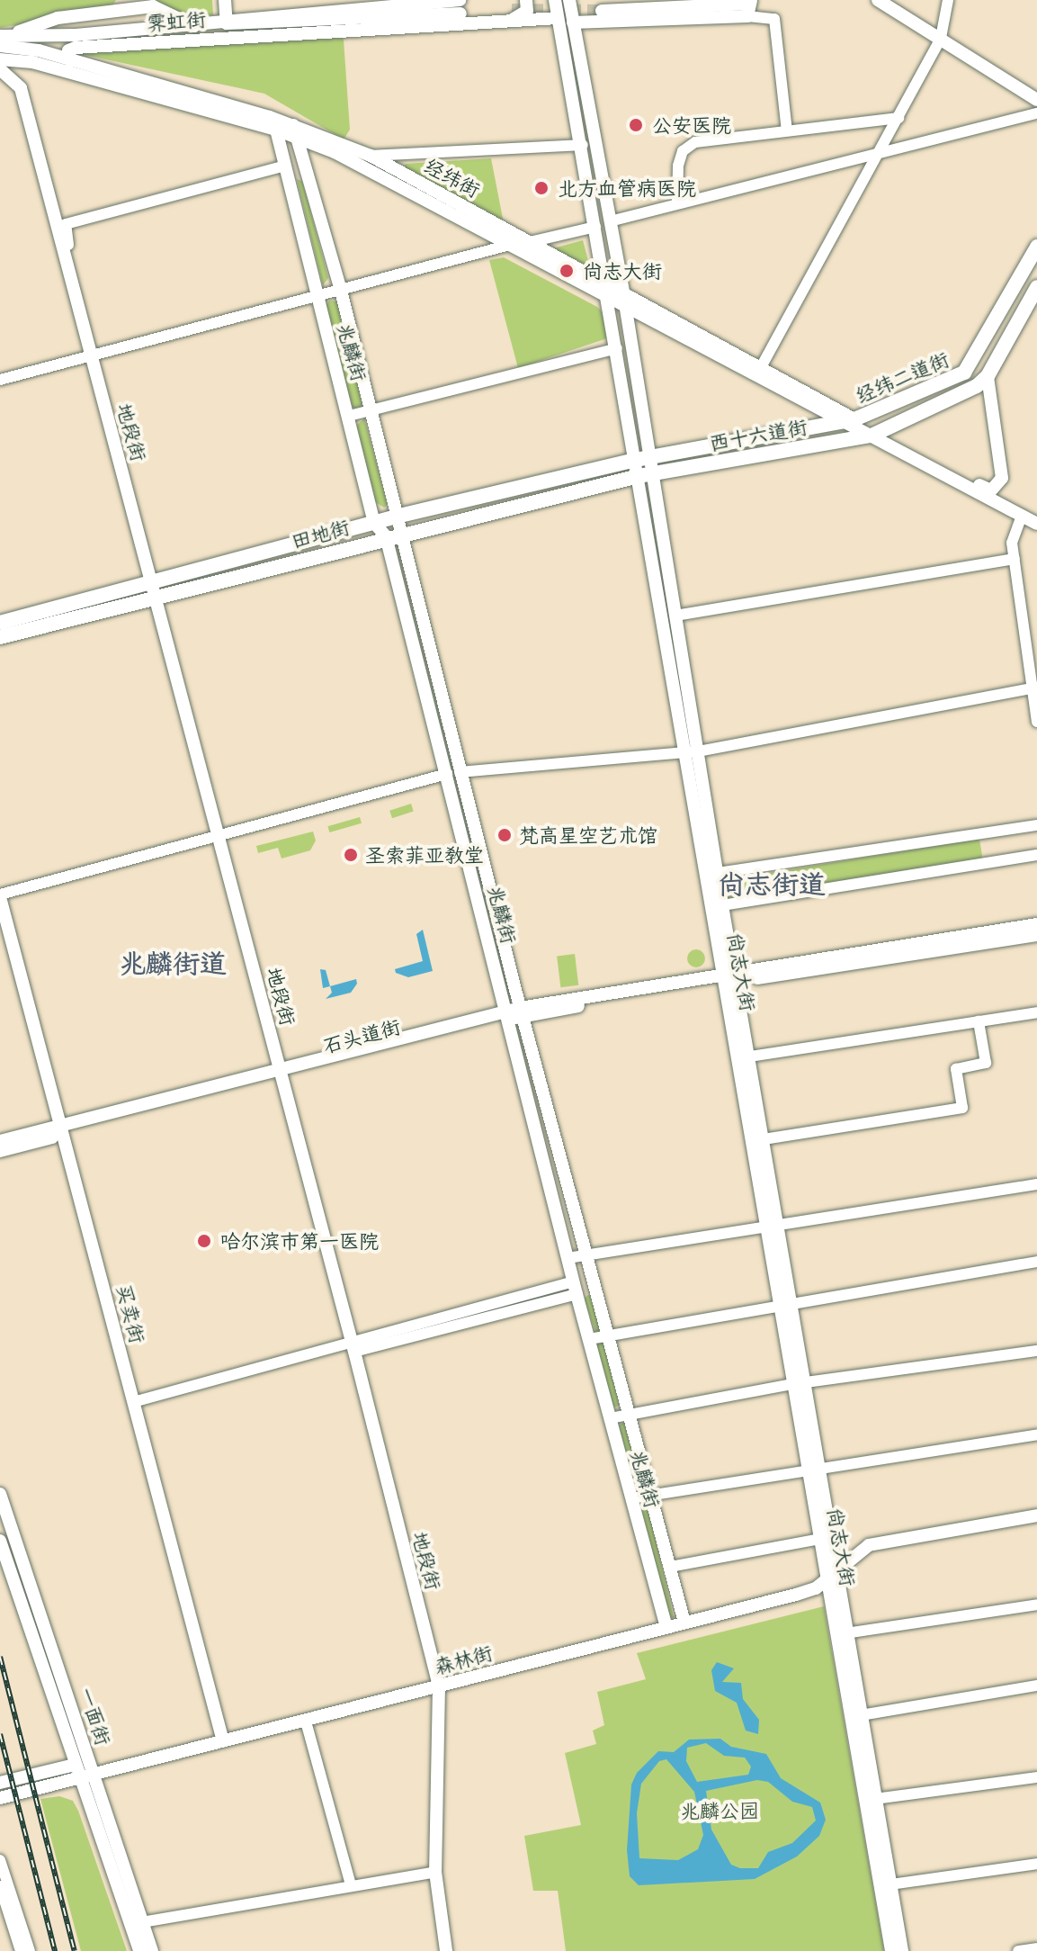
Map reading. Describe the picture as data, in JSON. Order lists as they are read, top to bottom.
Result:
{
  "streets": {
    "highway": ["经纬二道街", "西十六道街", "田地街"],
    "main road": [
      "霁虹街",
      "经纬街",
      "兆麟街",
      "地段街",
      "尚志大街",
      "石头道街",
      "买卖街",
      "森林街",
      "一面街"
    ]
  },
  "crossings": [
    ["霁虹街", "经纬街"],
    ["霁虹街", "尚志大街"],
    ["经纬街", "兆麟街"],
    ["经纬街", "经纬二道街"],
    ["经纬街", "西十六道街"],
    ["经纬街", "尚志大街"],
    ["兆麟街", "田地街"],
    ["兆麟街", "石头道街"],
    ["兆麟街", "森林街"],
    ["经纬二道街", "西十六道街"],
    ["地段街", "田地街"],
    ["地段街", "石头道街"],
    ["地段街", "森林街"],
    ["西十六道街", "田地街"],
    ["西十六道街", "尚志大街"],
    ["田地街", "尚志大街"],
    ["尚志大街", "石头道街"],
    ["尚志大街", "森林街"],
    ["石头道街", "买卖街"],
    ["买卖街", "森林街"],
    ["森林街", "一面街"]
  ],
  "districts": ["尚志街道", "兆麟街道"],
  "parks": ["兆麟公园"],
  "places": [
    "公安医院",
    "北方血管病医院",
    "尚志大街",
    "梵高星空艺术馆",
    "圣索菲亚教堂",
    "哈尔滨市第一医院"
  ]
}
